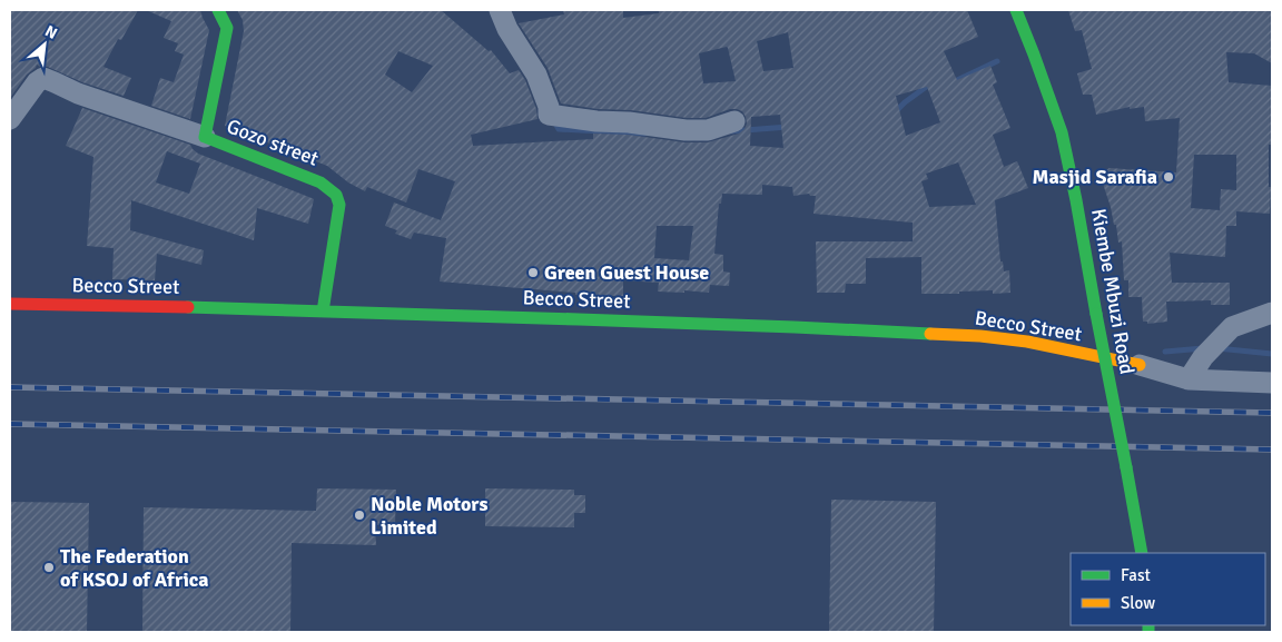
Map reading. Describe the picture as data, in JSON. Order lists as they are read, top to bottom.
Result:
{
  "streets": {
    "street": ["Gozo street", "Becco Street", "Kiembe Mbuzi Road"]
  },
  "crossings": [
    ["Gozo street", "Becco Street"]
  ],
  "places": [
    "Masjid Sarafia",
    "Green Guest House",
    "Noble Motors Limited",
    "The Federation of KSOJ of Africa"
  ],
  "legend": ["Fast", "Slow"],
  "north": "top right"
}
